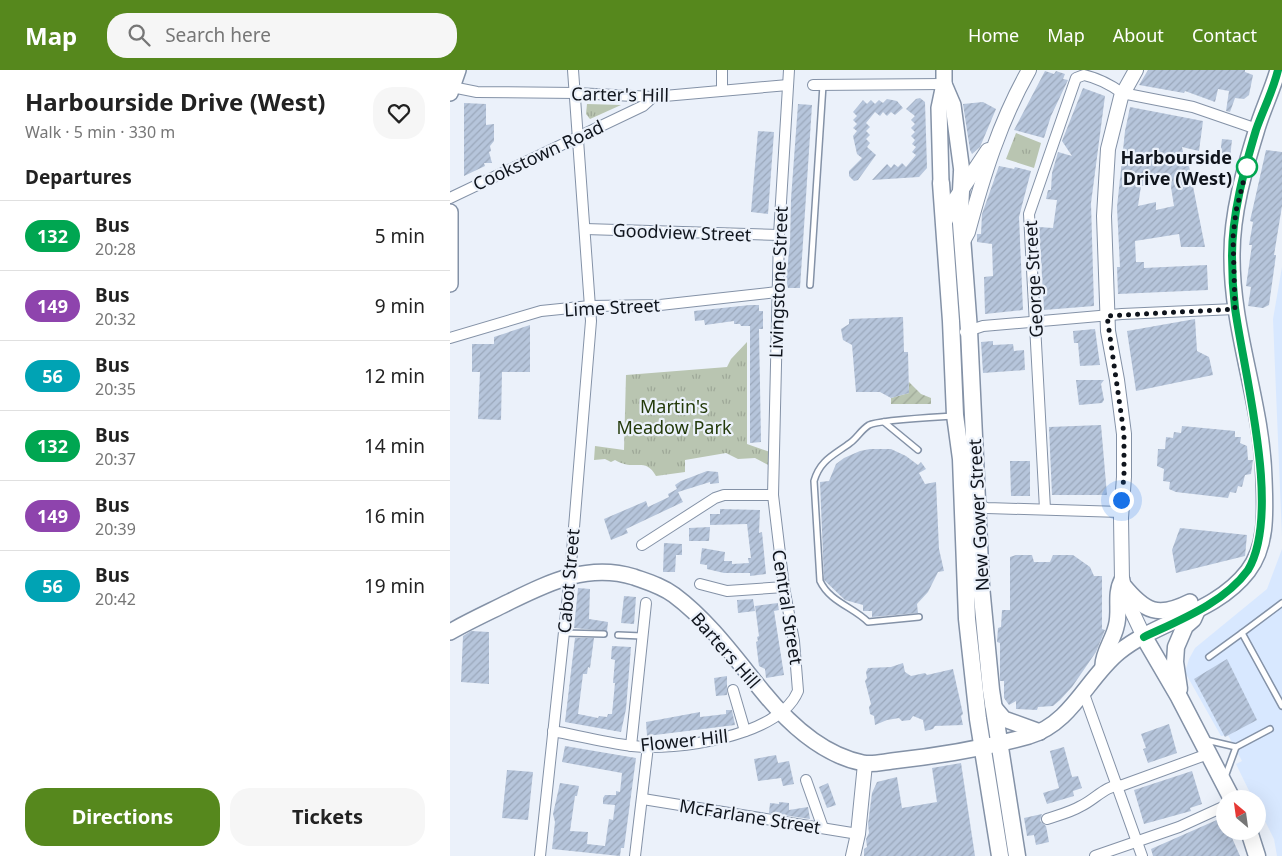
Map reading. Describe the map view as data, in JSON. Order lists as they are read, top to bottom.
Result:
{
  "streets": {
    "main road": ["New Gower Street", "Barters Hill"],
    "street": [
      "Carter's Hill",
      "Cookstown Road",
      "Goodview Street",
      "George Street",
      "Livingstone Street",
      "Lime Street",
      "Cabot Street",
      "Central Street",
      "Flower Hill",
      "McFarlane Street"
    ]
  },
  "crossings": [
    ["Carter's Hill", "Cookstown Road"],
    ["Carter's Hill", "Livingstone Street"],
    ["Carter's Hill", "Cabot Street"],
    ["Cookstown Road", "Cabot Street"],
    ["Goodview Street", "Livingstone Street"],
    ["Goodview Street", "Cabot Street"],
    ["Livingstone Street", "Lime Street"],
    ["Livingstone Street", "Central Street"],
    ["Lime Street", "Cabot Street"],
    ["Cabot Street", "Barters Hill"],
    ["Cabot Street", "Flower Hill"],
    ["Central Street", "Barters Hill"],
    ["Central Street", "Flower Hill"],
    ["Barters Hill", "Flower Hill"]
  ],
  "parks": ["Martin's Meadow Park"],
  "places": ["Harbourside Drive (West)"],
  "lines": ["bus line 132"],
  "north": "top left",
  "page": {
    "header": "Map",
    "search": "Search here",
    "nav": [
      "Home",
      "Map",
      "About",
      "Contact"
    ],
    "heading": [
      ["Harbourside Drive (West)", "Walk · 5 min · 330 m"],
      "Departures"
    ],
    "list": [
      {
        "mark": "132",
        "name": "Bus",
        "note": "20:28",
        "value": "5 min"
      },
      {
        "mark": "149",
        "name": "Bus",
        "note": "20:32",
        "value": "9 min"
      },
      {
        "mark": "56",
        "name": "Bus",
        "note": "20:35",
        "value": "12 min"
      },
      {
        "mark": "132",
        "name": "Bus",
        "note": "20:37",
        "value": "14 min"
      },
      {
        "mark": "149",
        "name": "Bus",
        "note": "20:39",
        "value": "16 min"
      },
      {
        "mark": "56",
        "name": "Bus",
        "note": "20:42",
        "value": "19 min"
      }
    ],
    "buttons": ["Directions", "Tickets"]
  }
}
